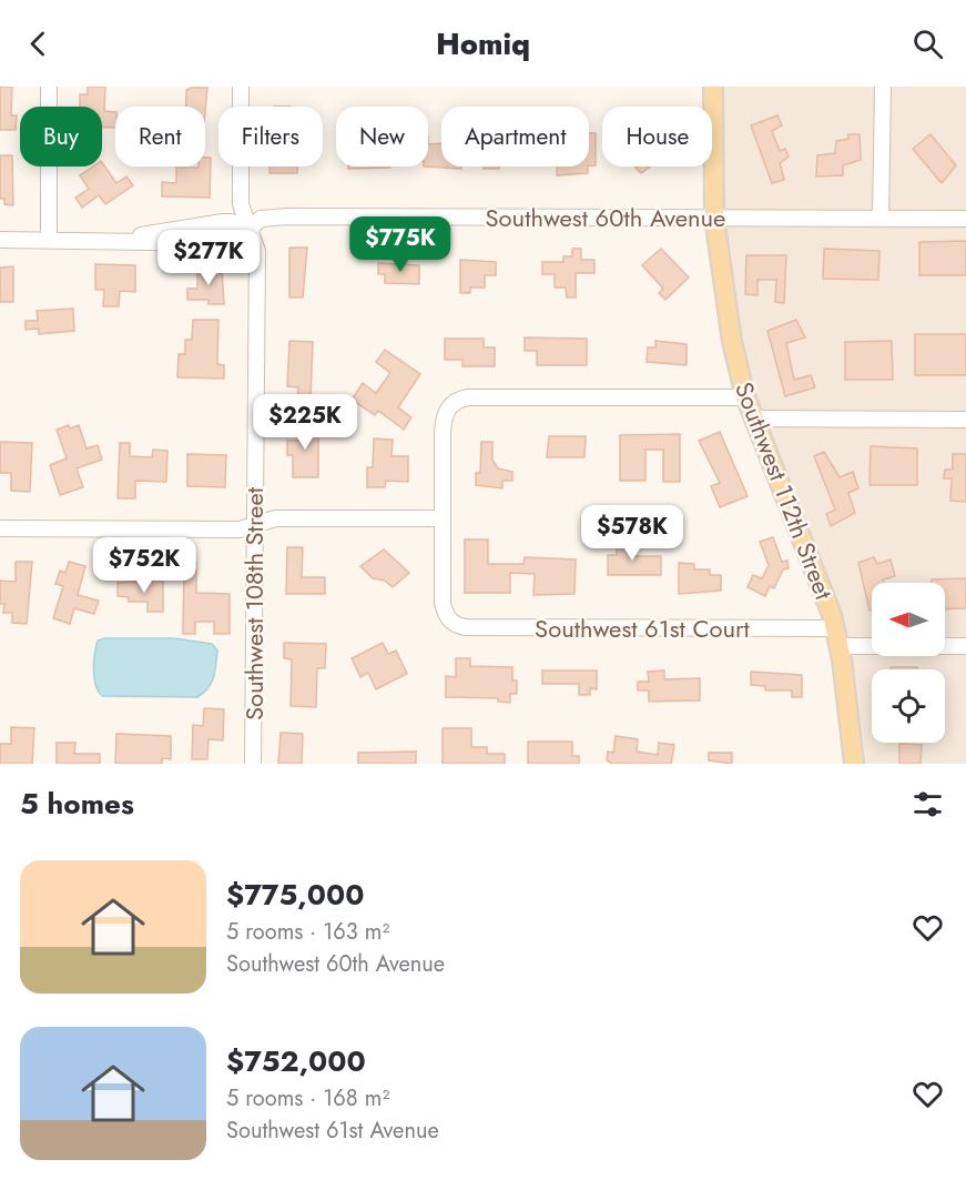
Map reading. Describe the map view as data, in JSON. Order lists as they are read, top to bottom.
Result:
{
  "streets": {
    "main road": ["Southwest 112th Street"],
    "street": ["Southwest 60th Avenue", "Southwest 108th Street", "Southwest 61st Court"]
  },
  "crossings": [
    ["Southwest 60th Avenue", "Southwest 112th Street"],
    ["Southwest 60th Avenue", "Southwest 108th Street"],
    ["Southwest 112th Street", "Southwest 61st Court"]
  ],
  "north": "left",
  "page": {
    "header": "Homiq",
    "chip": [
      "Buy",
      "Rent",
      "Filters",
      "New",
      "Apartment",
      "House"
    ],
    "price": [
      "$775K",
      "$277K",
      "$225K",
      "$578K",
      "$752K"
    ],
    "heading": "5 homes",
    "list": [
      {
        "name": "$775,000",
        "note": "5 rooms · 163 m² · Southwest 60th Avenue"
      },
      {
        "name": "$752,000",
        "note": "5 rooms · 168 m² · Southwest 61st Avenue"
      }
    ]
  }
}
